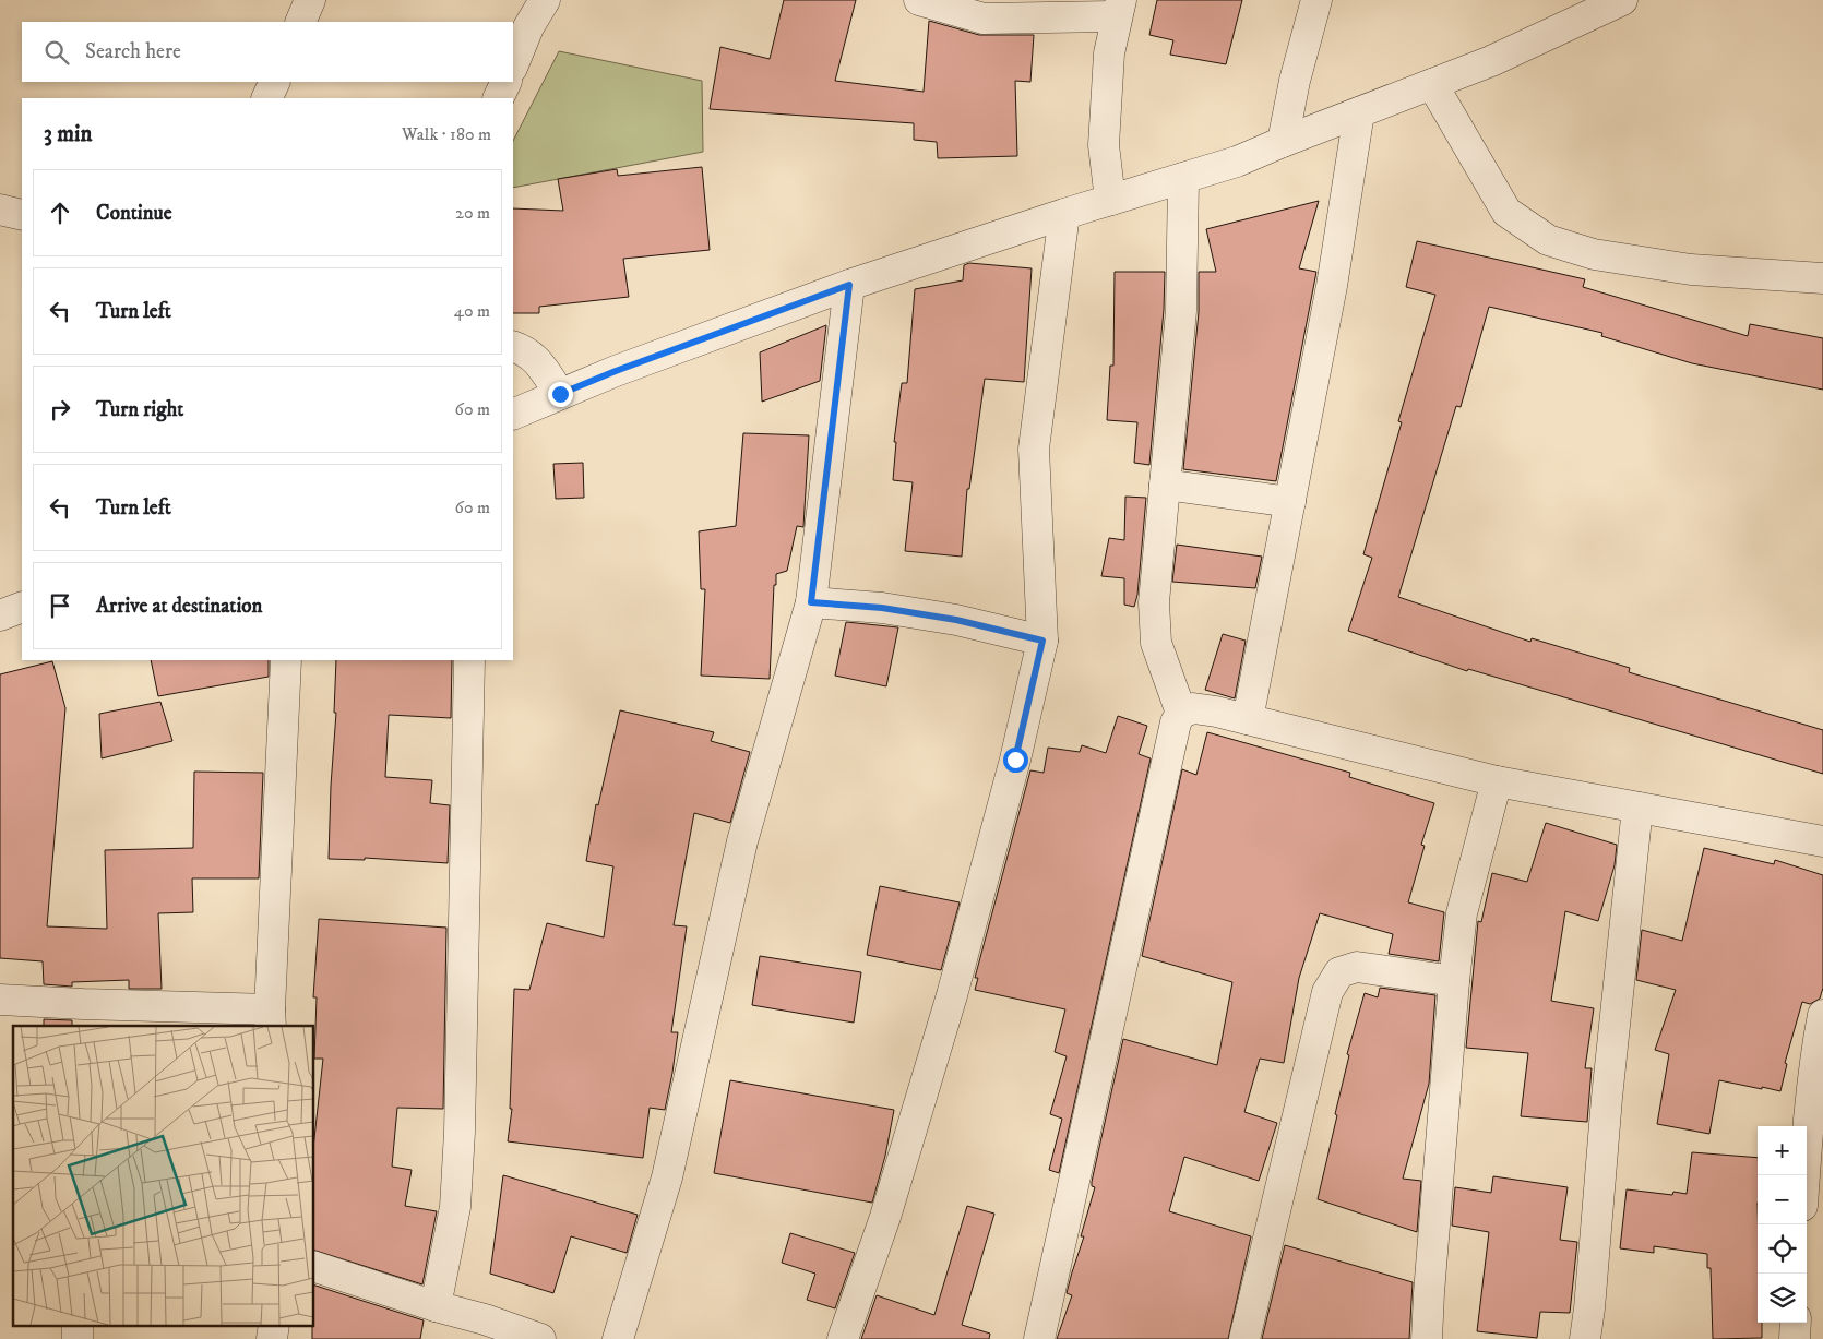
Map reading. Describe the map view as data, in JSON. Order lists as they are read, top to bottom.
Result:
{
  "page": {
    "search": "Search here",
    "heading": ["3 min", "Walk · 180 m"],
    "list": [
      ["Continue", "20 m"],
      ["Turn left", "40 m"],
      ["Turn right", "60 m"],
      ["Turn left", "60 m"],
      "Arrive at destination"
    ],
    "map_buttons": ["+", "−"]
  }
}
